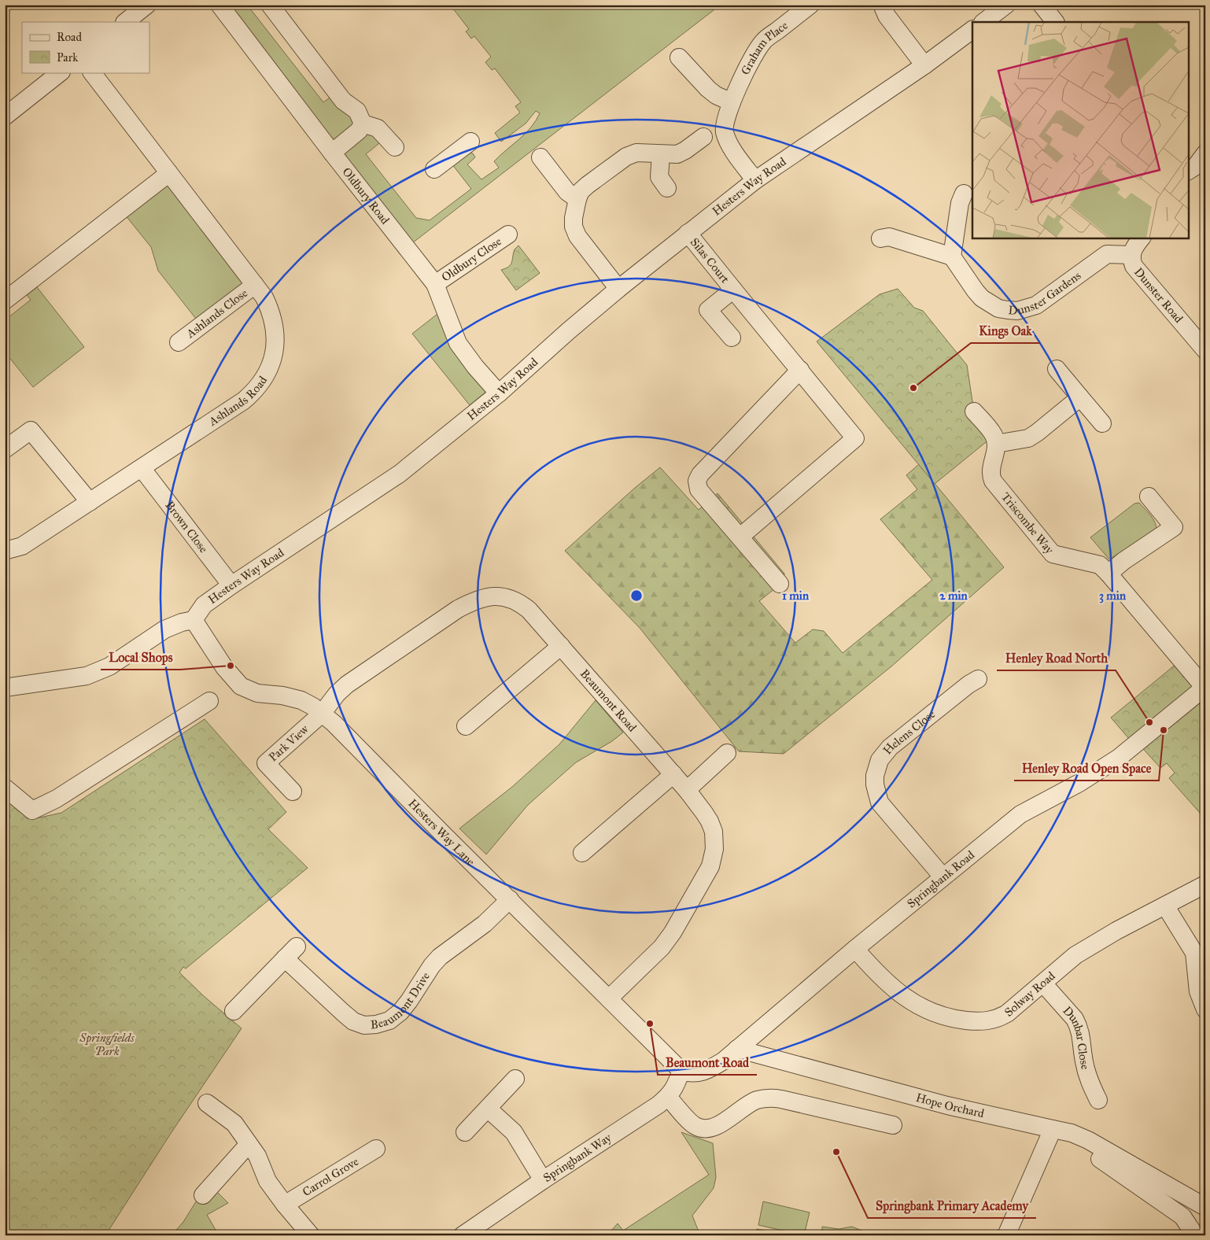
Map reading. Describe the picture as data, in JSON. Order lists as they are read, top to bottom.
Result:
{
  "streets": {
    "street": [
      "Graham Place",
      "Hesters Way Road",
      "Oldbury Road",
      "Oldbury Close",
      "Silas Court",
      "Dunster Gardens",
      "Dunster Road",
      "Ashlands Close",
      "Ashlands Road",
      "Triscombe Way",
      "Brown Close",
      "Beaumont Road",
      "Helens Close",
      "Park View",
      "Hesters Way Lane",
      "Springbank Road",
      "Solway Road",
      "Beaumont Drive",
      "Dunbar Close",
      "Hope Orchard",
      "Springbank Way",
      "Carrol Grove"
    ]
  },
  "crossings": [
    ["Graham Place", "Hesters Way Road"],
    ["Hesters Way Road", "Oldbury Road"],
    ["Hesters Way Road", "Silas Court"],
    ["Hesters Way Road", "Brown Close"],
    ["Hesters Way Road", "Hesters Way Lane"],
    ["Oldbury Road", "Oldbury Close"],
    ["Dunster Gardens", "Dunster Road"],
    ["Ashlands Close", "Ashlands Road"],
    ["Ashlands Road", "Brown Close"],
    ["Triscombe Way", "Springbank Road"],
    ["Beaumont Road", "Park View"],
    ["Beaumont Road", "Hesters Way Lane"],
    ["Helens Close", "Springbank Road"],
    ["Park View", "Hesters Way Lane"],
    ["Hesters Way Lane", "Springbank Road"],
    ["Hesters Way Lane", "Beaumont Drive"],
    ["Hesters Way Lane", "Springbank Way"],
    ["Springbank Road", "Solway Road"],
    ["Springbank Road", "Hope Orchard"],
    ["Springbank Road", "Springbank Way"],
    ["Solway Road", "Dunbar Close"]
  ],
  "parks": ["Springfields Park"],
  "places": [
    "Kings Oak",
    "Local Shops",
    "Henley Road North",
    "Henley Road Open Space",
    "Beaumont Road",
    "Springbank Primary Academy"
  ],
  "legend": ["Road", "Park"],
  "rings": ["1 min", "2 min", "3 min"]
}
